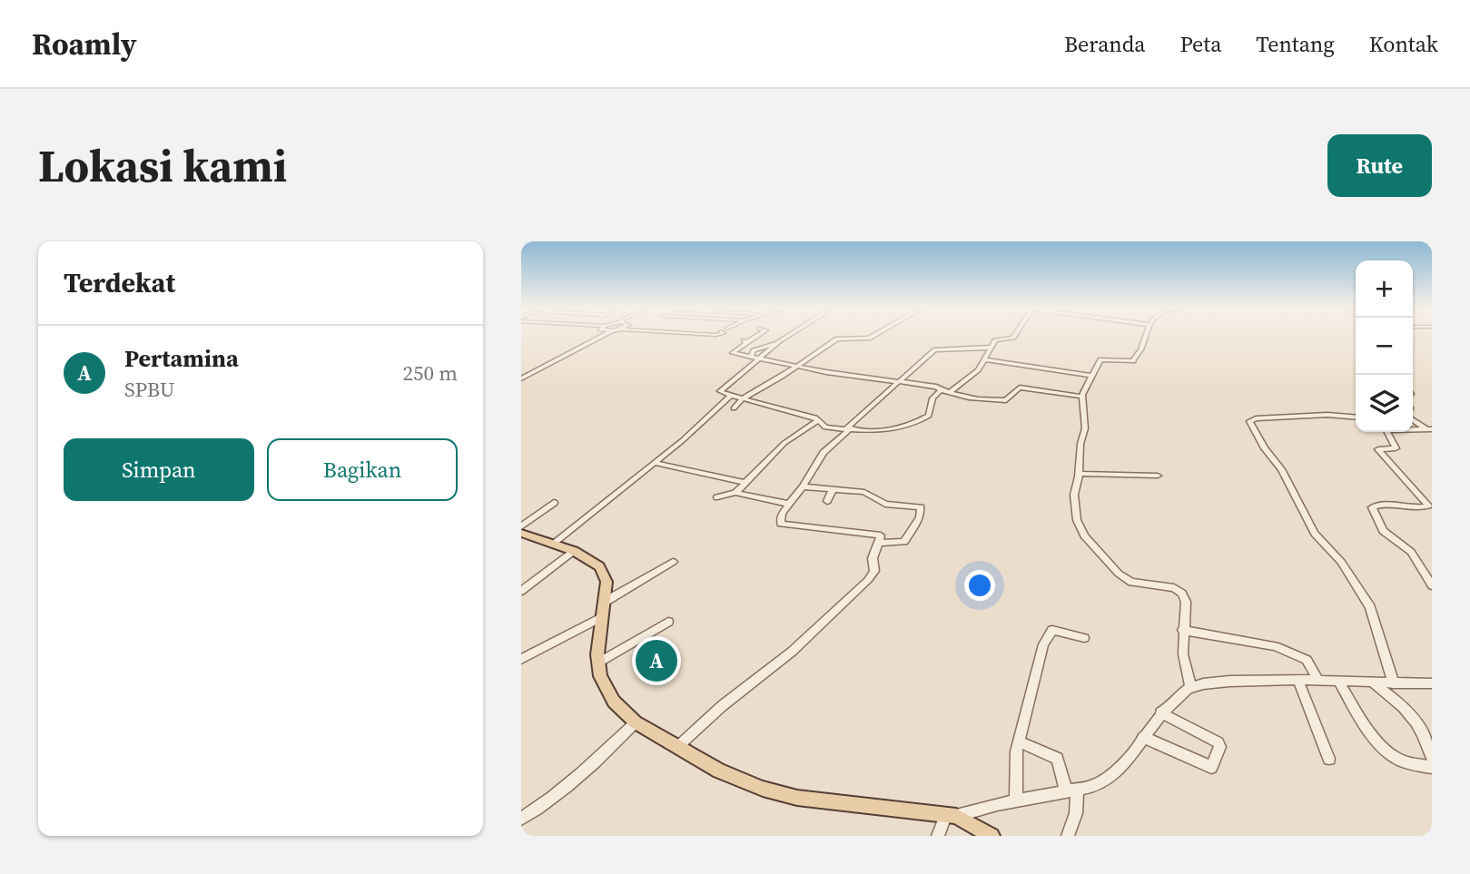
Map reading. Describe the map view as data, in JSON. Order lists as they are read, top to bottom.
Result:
{
  "page": {
    "header": "Roamly",
    "nav": [
      "Beranda",
      "Peta",
      "Tentang",
      "Kontak"
    ],
    "buttons": [
      "Rute",
      ["Simpan", "Bagikan"]
    ],
    "title": "Lokasi kami",
    "heading": "Terdekat",
    "map_buttons": ["+", "−"],
    "list": [
      {
        "mark": "A",
        "name": "Pertamina",
        "note": "SPBU",
        "value": "250 m"
      }
    ],
    "pins": "A"
  }
}
